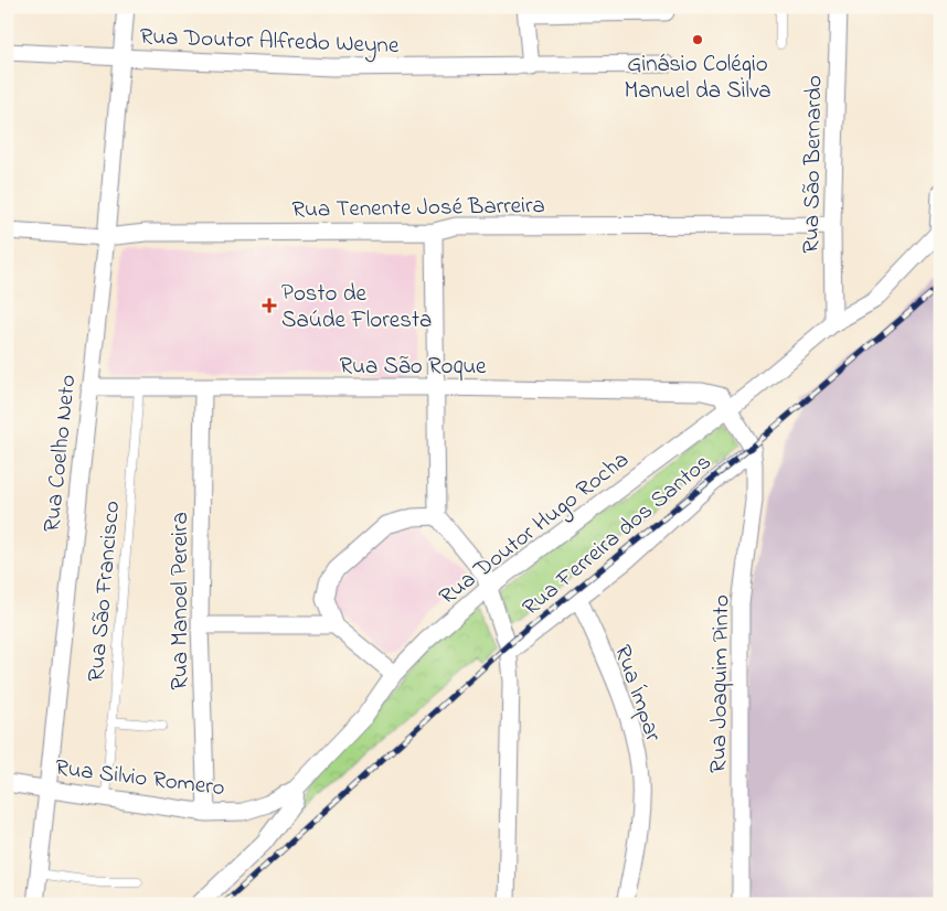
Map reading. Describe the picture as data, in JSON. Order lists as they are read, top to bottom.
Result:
{
  "streets": {
    "street": [
      "Rua Doutor Alfredo Weyne",
      "Rua São Bernardo",
      "Rua Tenente José Barreira",
      "Rua São Roque",
      "Rua Coelho Neto",
      "Rua Doutor Hugo Rocha",
      "Rua Ferreira dos Santos",
      "Rua Manoel Pereira",
      "Rua Joaquim Pinto",
      "Rua Ímpar",
      "Rua Silvio Romero"
    ],
    "lane": ["Rua São Francisco"]
  },
  "crossings": [
    ["Rua Doutor Alfredo Weyne", "Rua Coelho Neto"],
    ["Rua São Bernardo", "Rua Tenente José Barreira"],
    ["Rua São Bernardo", "Rua Doutor Hugo Rocha"],
    ["Rua Tenente José Barreira", "Rua Coelho Neto"],
    ["Rua São Roque", "Rua Coelho Neto"],
    ["Rua São Roque", "Rua Doutor Hugo Rocha"],
    ["Rua São Roque", "Rua São Francisco"],
    ["Rua São Roque", "Rua Manoel Pereira"],
    ["Rua Coelho Neto", "Rua Silvio Romero"],
    ["Rua Doutor Hugo Rocha", "Rua Ferreira dos Santos"],
    ["Rua Doutor Hugo Rocha", "Rua Silvio Romero"],
    ["Rua Ferreira dos Santos", "Rua Joaquim Pinto"],
    ["Rua Ferreira dos Santos", "Rua Ímpar"],
    ["Rua São Francisco", "Rua Silvio Romero"],
    ["Rua Manoel Pereira", "Rua Silvio Romero"]
  ],
  "places": {
    "other": ["Ginásio Colégio Manuel da Silva"],
    "health": ["Posto de Saúde Floresta"]
  }
}
